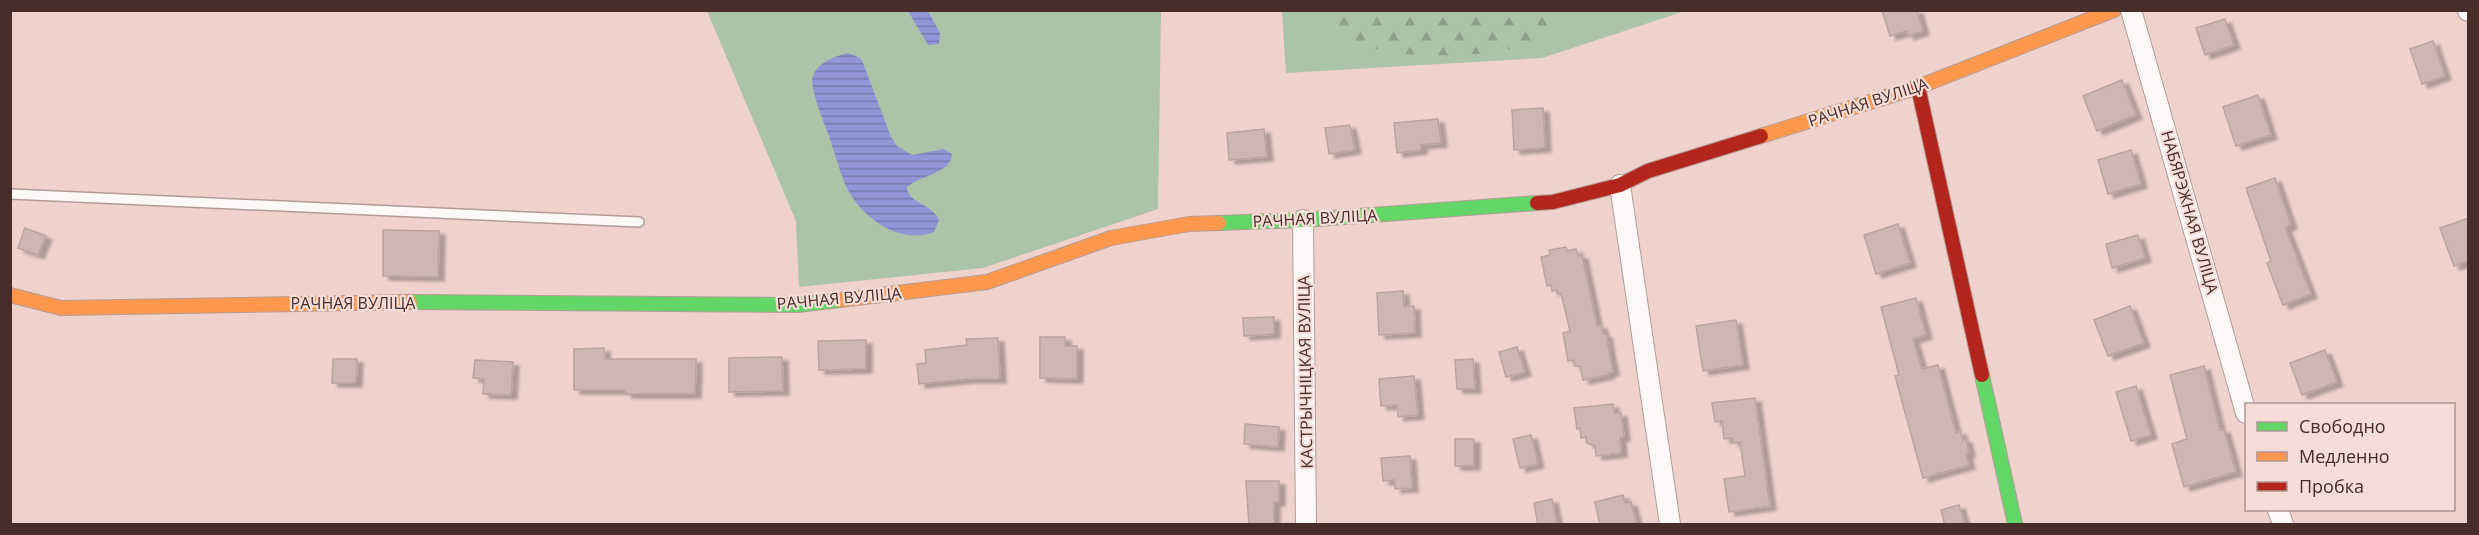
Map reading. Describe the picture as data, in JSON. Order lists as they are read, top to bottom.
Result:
{
  "streets": {
    "street": ["РАЧНАЯ ВУЛІЦА", "НАБЯРЭЖНАЯ ВУЛІЦА", "КАСТРЫЧНІЦКАЯ ВУЛІЦА"]
  },
  "crossings": [
    ["РАЧНАЯ ВУЛІЦА", "КАСТРЫЧНІЦКАЯ ВУЛІЦА"]
  ],
  "legend": ["Свободно", "Медленно", "Пробка"]
}
